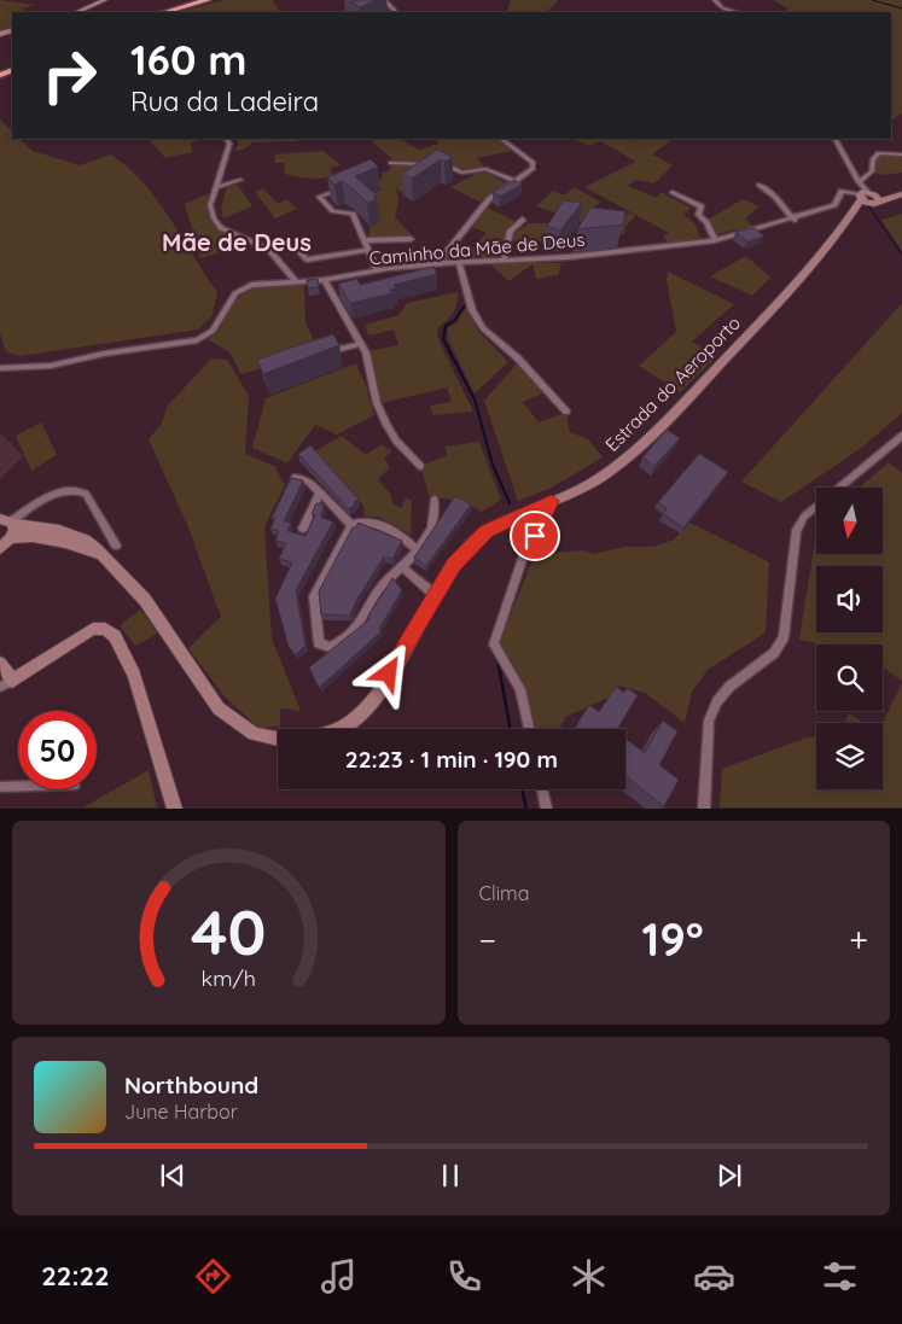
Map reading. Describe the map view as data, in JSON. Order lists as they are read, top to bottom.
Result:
{
  "streets": {
    "main road": ["Estrada do Aeroporto"],
    "street": ["Caminho da Mãe de Deus"]
  },
  "crossings": [
    ["Caminho da Mãe de Deus", "Estrada do Aeroporto"]
  ],
  "districts": ["Mãe de Deus"],
  "north": "bottom",
  "page": {
    "turn": ["160 m", "Rua da Ladeira"],
    "limit": "50",
    "trip": "22:23 · 1 min · 190 m",
    "tile": "Clima",
    "heat": ["−", "19°", "+"],
    "song": ["Northbound", "June Harbor"],
    "tabs": "22:22",
    "gauge": ["40", "km/h"]
  }
}
